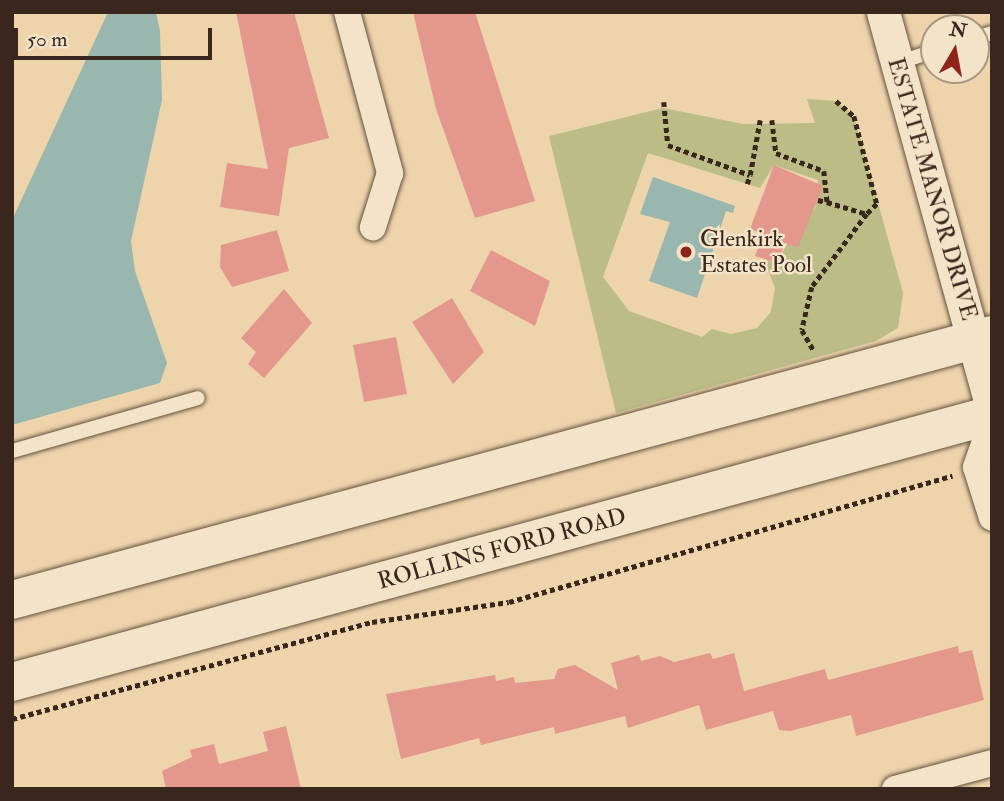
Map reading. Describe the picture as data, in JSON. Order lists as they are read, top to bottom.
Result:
{
  "streets": {
    "main road": ["ROLLINS FORD ROAD"],
    "street": ["ESTATE MANOR DRIVE"]
  },
  "places": ["Glenkirk Estates Pool"],
  "scale_bar": "50 m",
  "north": "top"
}
